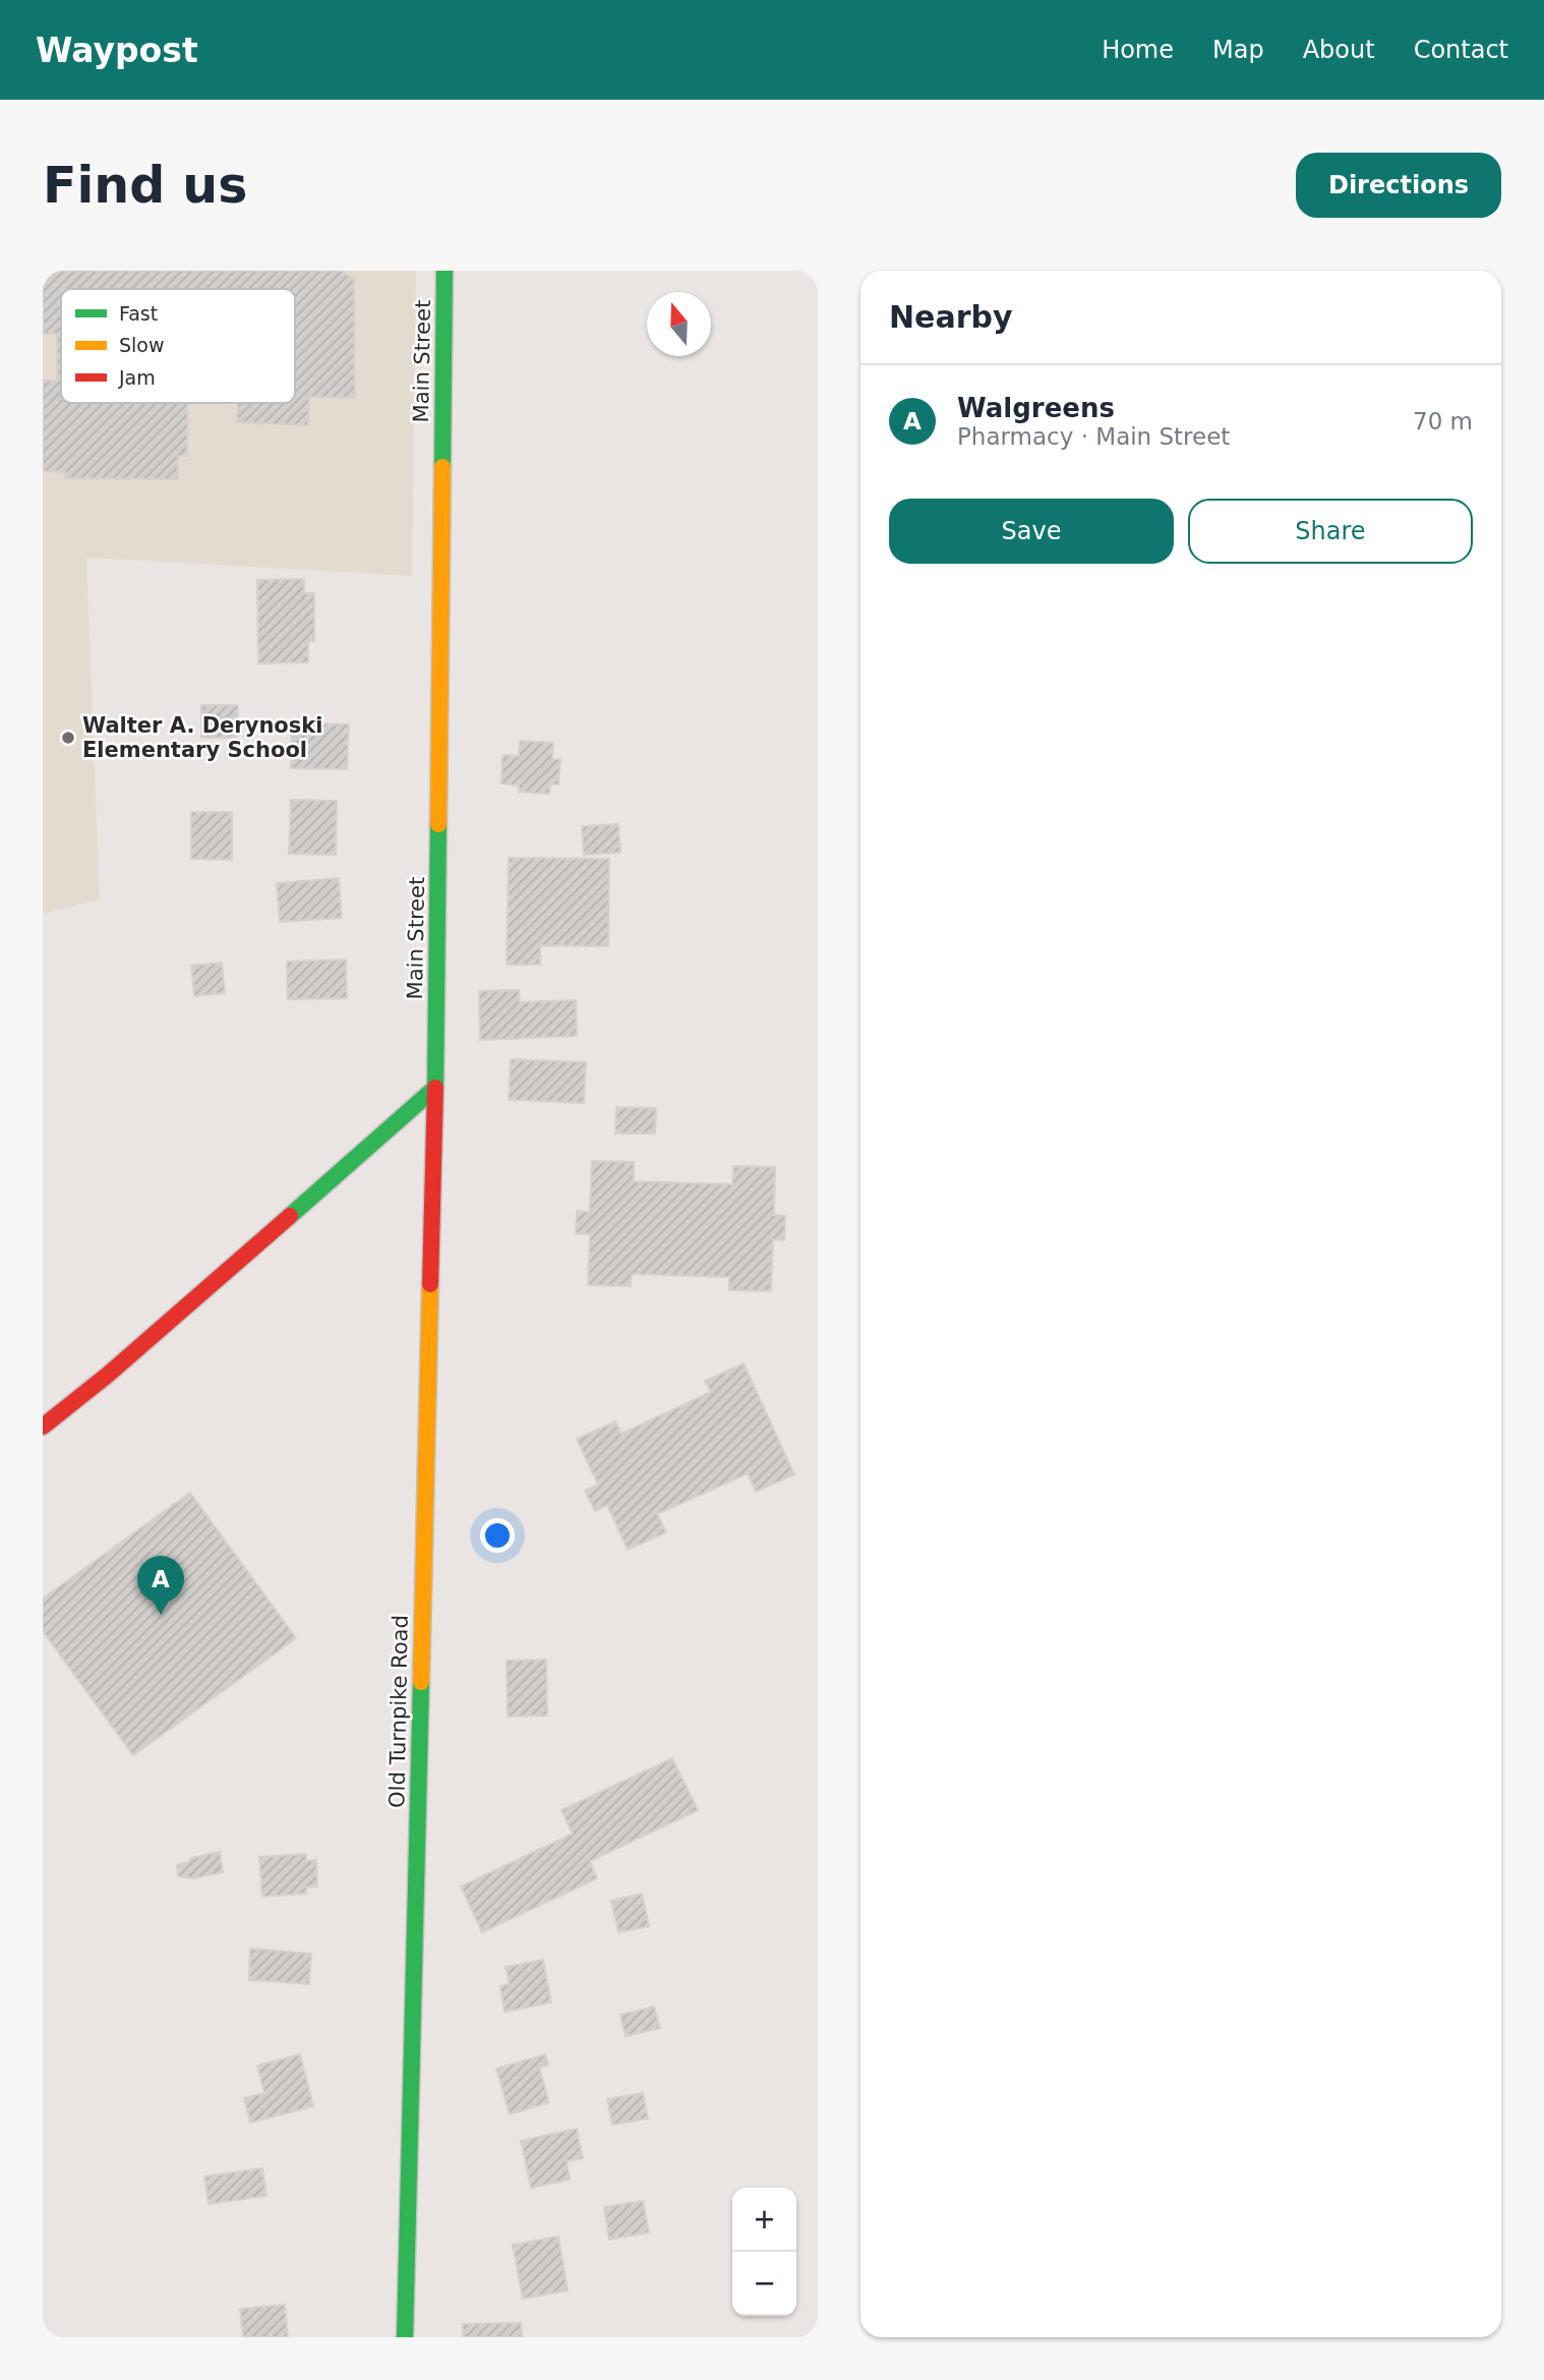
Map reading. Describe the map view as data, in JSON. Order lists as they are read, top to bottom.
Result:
{
  "streets": {
    "main road": ["Main Street", "Old Turnpike Road"]
  },
  "crossings": [
    ["Main Street", "Old Turnpike Road"]
  ],
  "places": ["Walter A. Derynoski Elementary School"],
  "legend": ["Fast", "Slow", "Jam"],
  "north": "top",
  "page": {
    "header": "Waypost",
    "nav": [
      "Home",
      "Map",
      "About",
      "Contact"
    ],
    "buttons": [
      "Directions",
      ["Save", "Share"]
    ],
    "title": "Find us",
    "heading": "Nearby",
    "list": [
      {
        "mark": "A",
        "name": "Walgreens",
        "note": "Pharmacy · Main Street",
        "value": "70 m"
      }
    ],
    "pins": "A",
    "map_buttons": ["+", "−"]
  }
}
